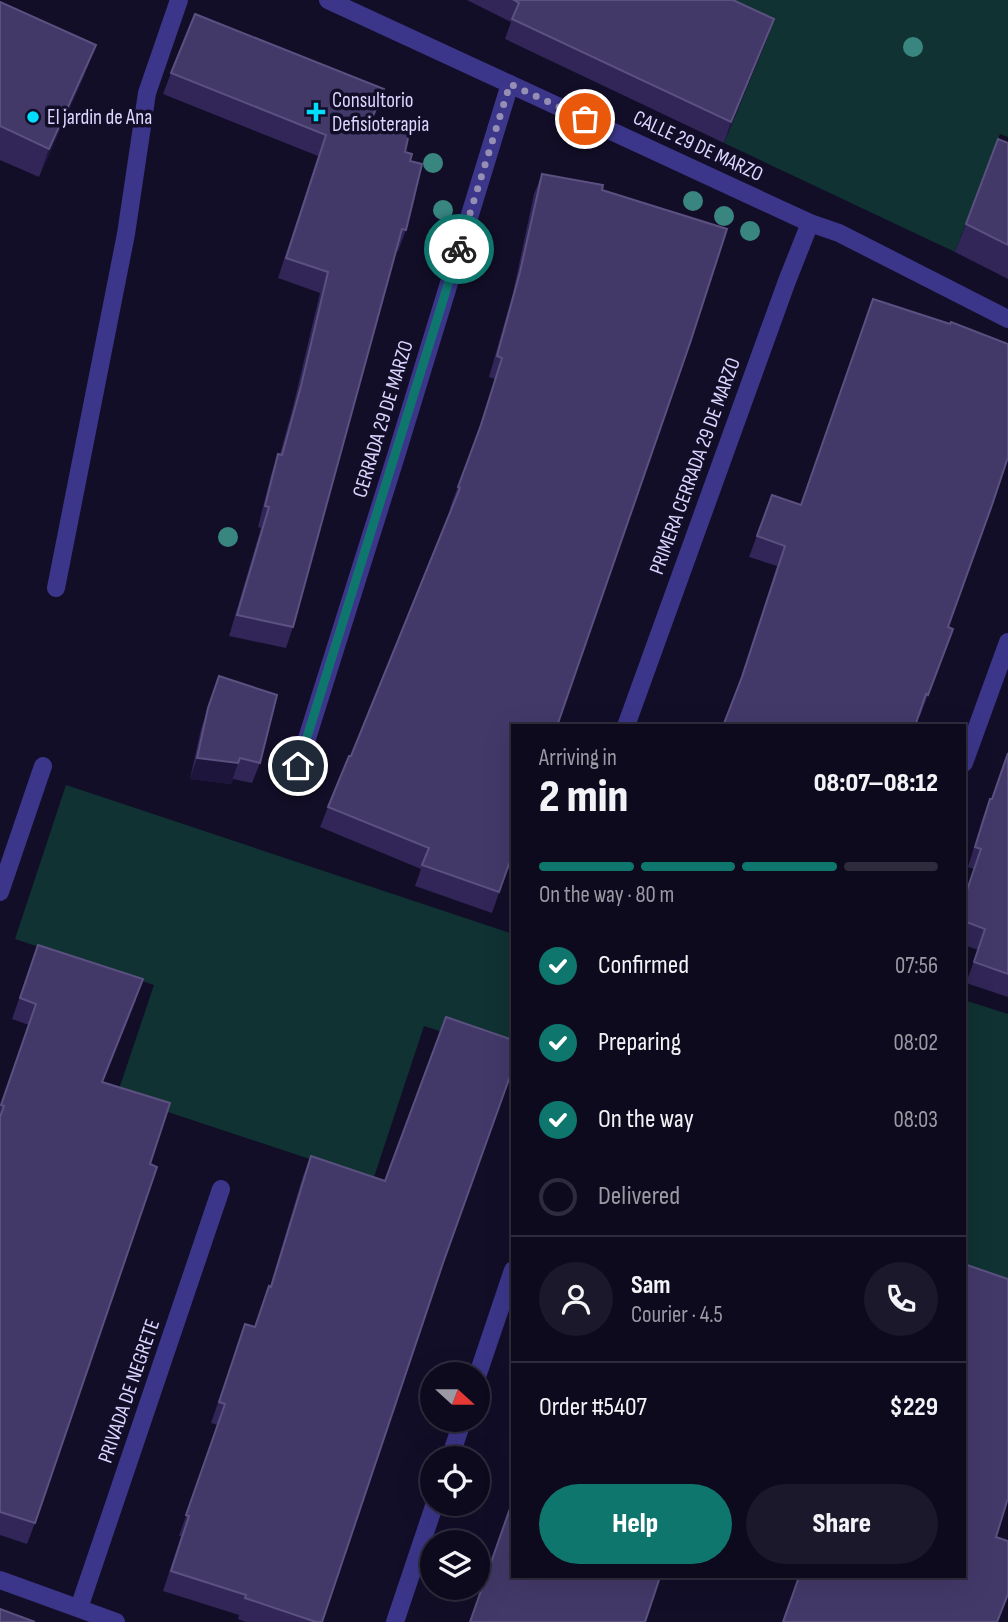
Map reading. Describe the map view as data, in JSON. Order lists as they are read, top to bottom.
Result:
{
  "streets": {
    "street": [
      "CALLE 29 DE MARZO",
      "CERRADA 29 DE MARZO",
      "PRIMERA CERRADA 29 DE MARZO",
      "PRIVADA DE NEGRETE"
    ]
  },
  "crossings": [
    ["CALLE 29 DE MARZO", "CERRADA 29 DE MARZO"],
    ["CALLE 29 DE MARZO", "PRIMERA CERRADA 29 DE MARZO"]
  ],
  "places": {
    "health": ["Consultorio Defisioterapia"],
    "other": ["El jardin de Ana"]
  },
  "north": "right",
  "page": {
    "heading": ["2 min", "Arriving in", "08:07–08:12"],
    "panel": [
      "Sam",
      "Courier · 4.5",
      "Order #5407",
      "$229"
    ],
    "bar": "On the way · 80 m",
    "list": [
      ["Confirmed", "07:56"],
      ["Preparing", "08:02"],
      ["On the way", "08:03"],
      "Delivered"
    ],
    "buttons": ["Help", "Share"]
  }
}
